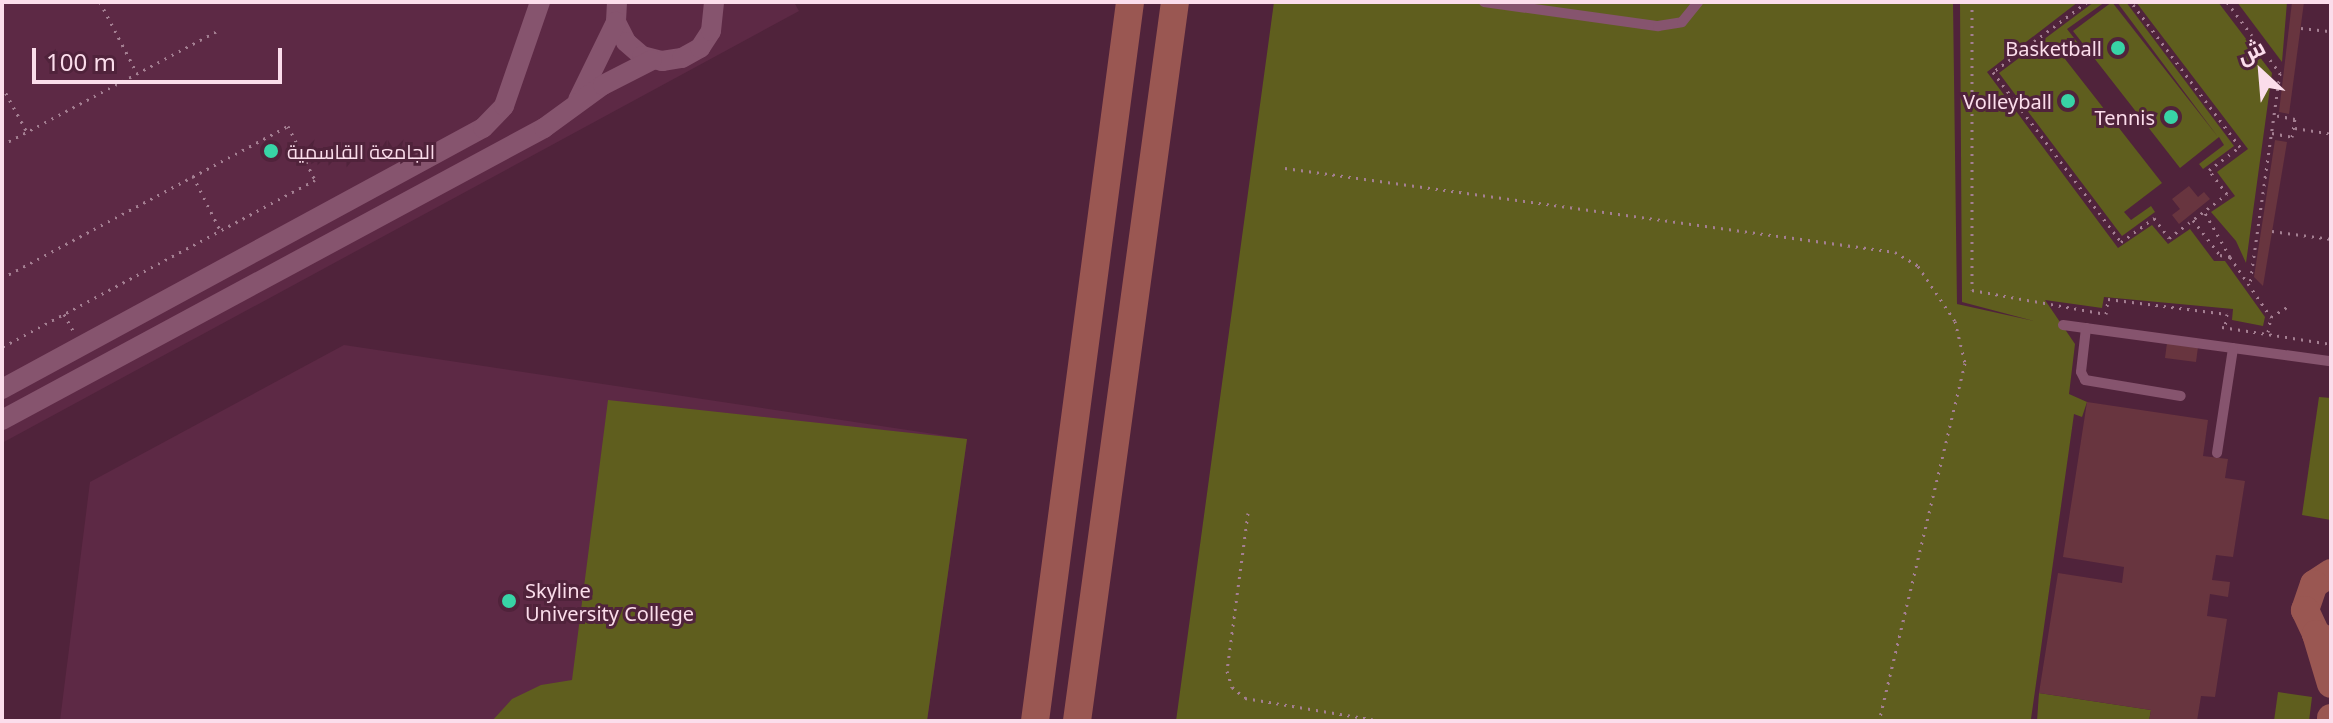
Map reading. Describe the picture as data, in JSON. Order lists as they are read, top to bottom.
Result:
{
  "places": [
    "Basketball",
    "Volleyball",
    "Tennis",
    "الجامعة القاسمية",
    "Skyline University College"
  ],
  "scale_bar": "100 m",
  "north": "top left"
}
